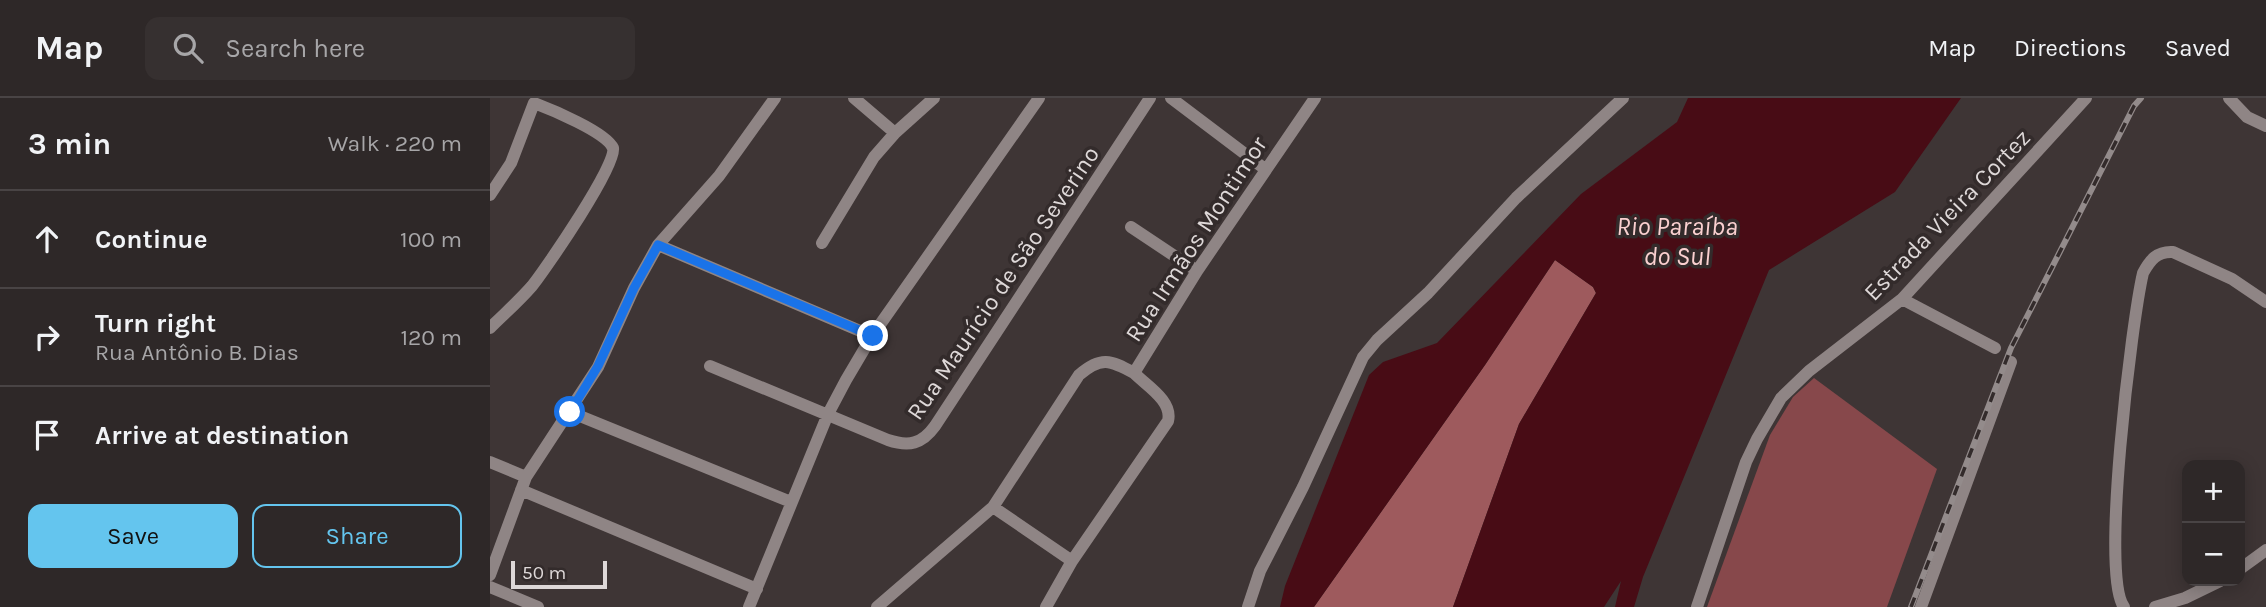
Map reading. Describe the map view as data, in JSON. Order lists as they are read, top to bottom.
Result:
{
  "streets": {
    "street": ["Estrada Vieira Cortez", "Rua Irmãos Montimor", "Rua Maurício de São Severino"]
  },
  "water": ["Rio Paraíba do Sul"],
  "scale_bar": "50 m",
  "page": {
    "header": "Map",
    "search": "Search here",
    "nav": ["Map", "Directions", "Saved"],
    "heading": ["3 min", "Walk · 220 m"],
    "list": [
      ["Continue", "100 m"],
      ["Turn right", "Rua Antônio B. Dias", "120 m"],
      "Arrive at destination"
    ],
    "map_buttons": ["+", "−"],
    "buttons": ["Save", "Share"],
    "scale": "50 m"
  }
}
